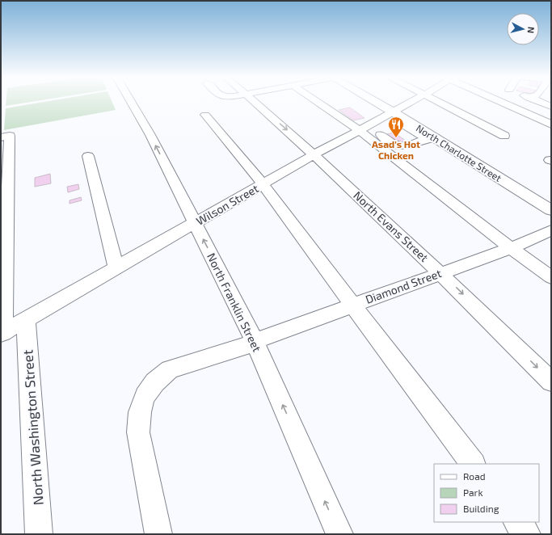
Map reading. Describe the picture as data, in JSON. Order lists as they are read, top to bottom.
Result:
{
  "streets": {
    "main road": ["North Charlotte Street"],
    "street": [
      "Wilson Street",
      "North Evans Street",
      "Diamond Street",
      "North Franklin Street",
      "North Washington Street"
    ]
  },
  "crossings": [
    ["North Charlotte Street", "Wilson Street"],
    ["Wilson Street", "North Evans Street"],
    ["Wilson Street", "North Franklin Street"],
    ["Wilson Street", "North Washington Street"],
    ["North Evans Street", "Diamond Street"],
    ["Diamond Street", "North Franklin Street"]
  ],
  "places": {
    "restaurant": ["Asad's Hot Chicken"]
  },
  "legend": ["Road", "Park", "Building"],
  "north": "right"
}
